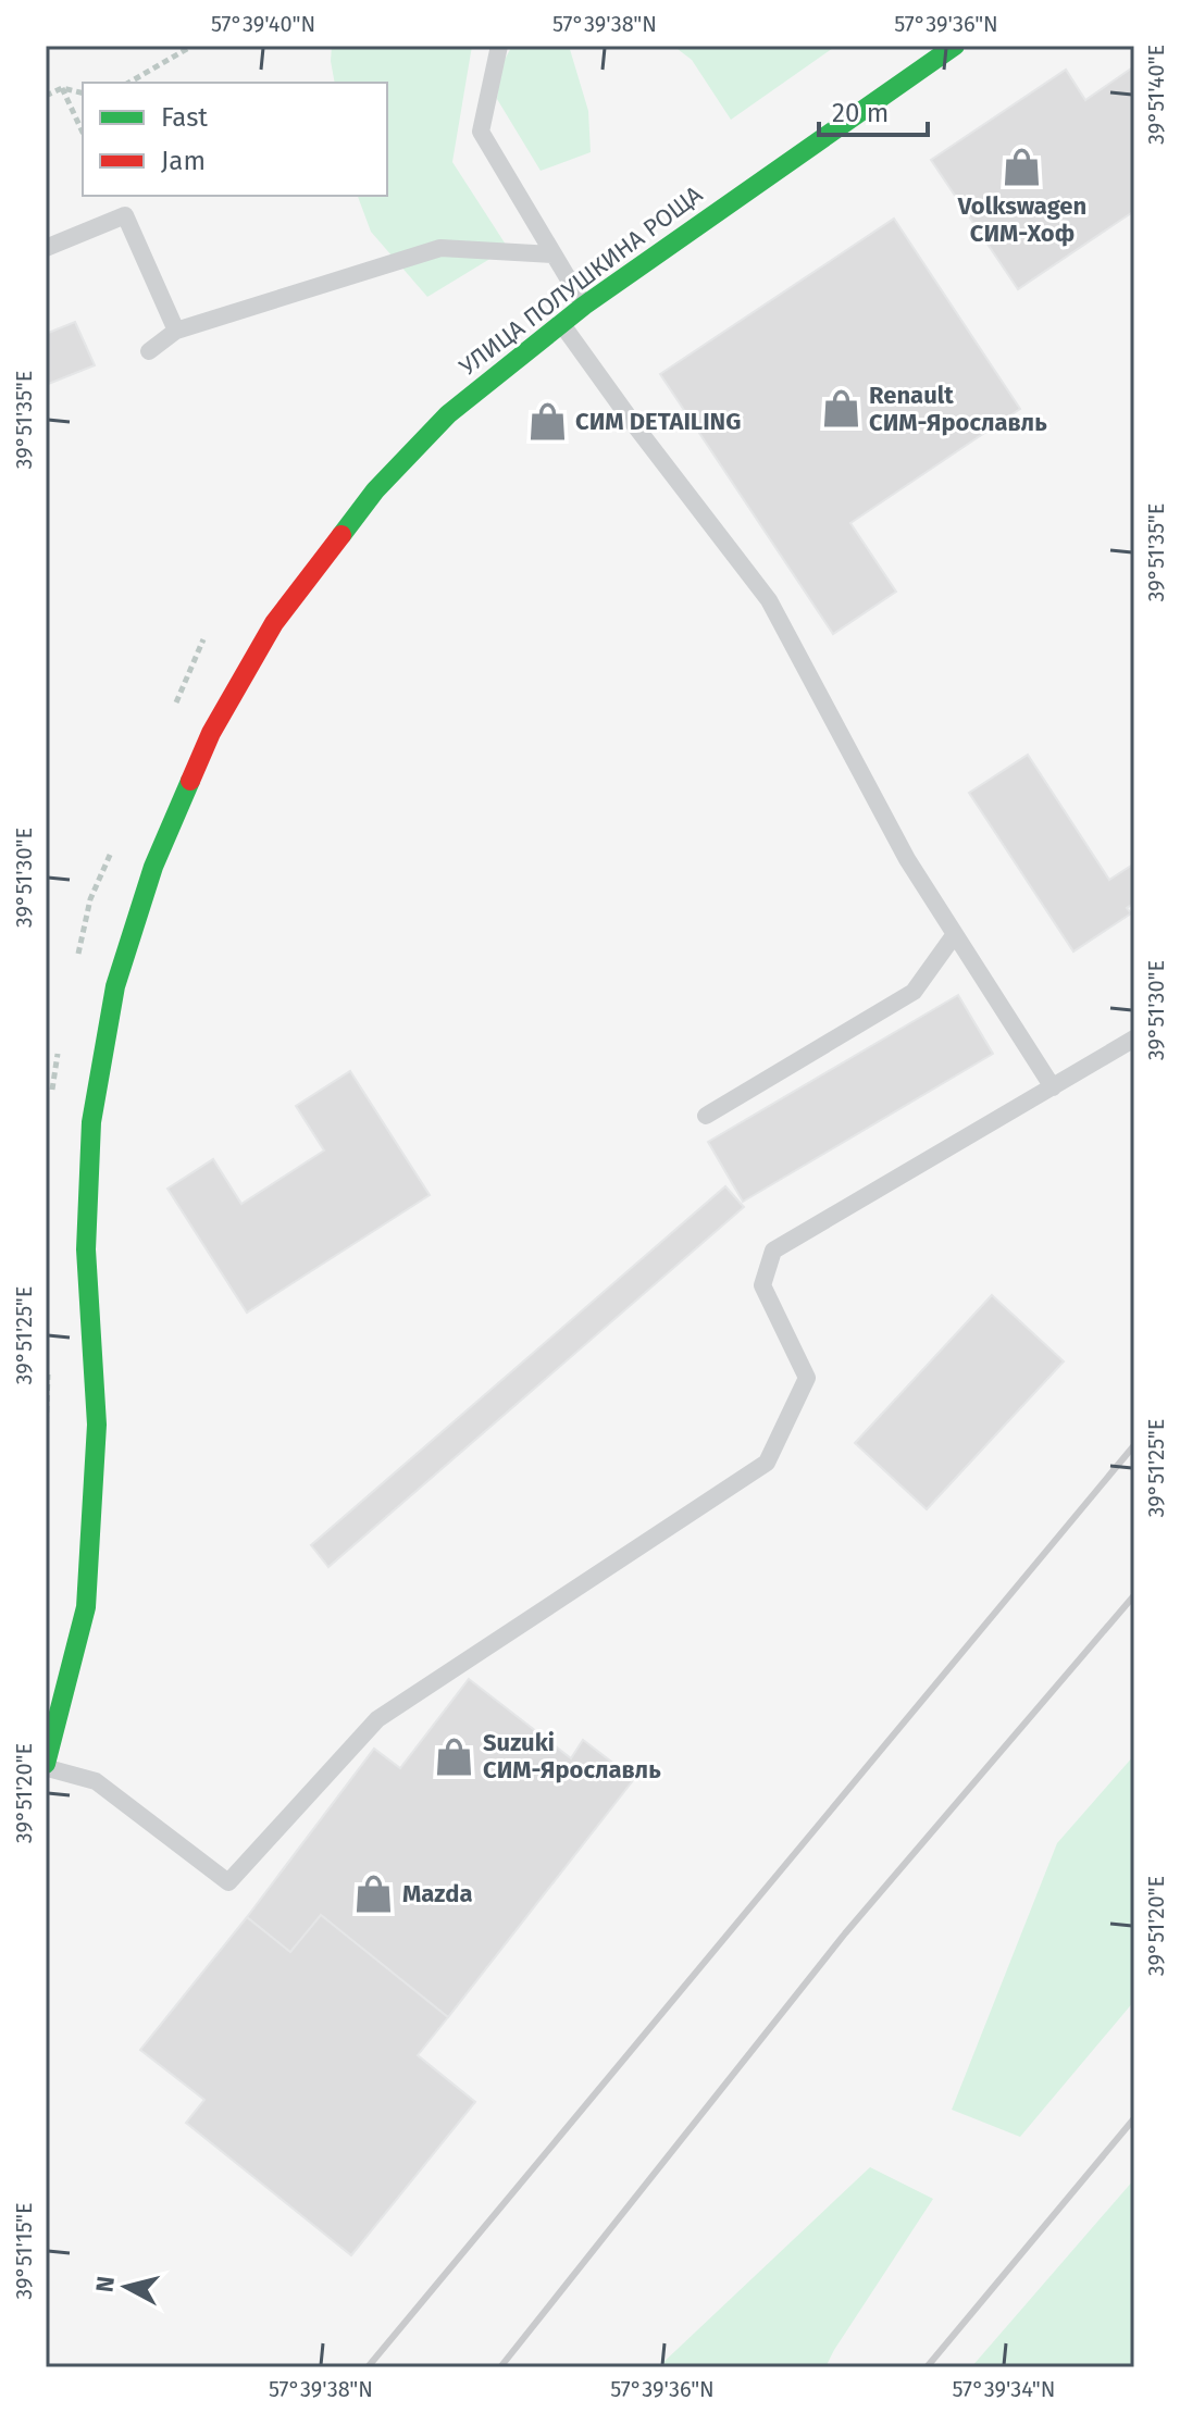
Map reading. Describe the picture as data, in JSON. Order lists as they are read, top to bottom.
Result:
{
  "streets": {
    "main road": ["УЛИЦА ПОЛУШКИНА РОЩА"]
  },
  "places": {
    "shop": [
      "Volkswagen СИМ-Хоф",
      "Renault СИМ-Ярославль",
      "СИМ DETAILING",
      "Suzuki СИМ-Ярославль",
      "Mazda"
    ]
  },
  "legend": ["Fast", "Jam"],
  "scale_bar": "20 m",
  "north": "left",
  "coordinates": [
    "57°39'40\"N",
    "57°39'38\"N",
    "57°39'36\"N",
    "39°51'40\"E",
    "39°51'35\"E",
    "39°51'30\"E",
    "39°51'25\"E",
    "39°51'20\"E",
    "39°51'15\"E",
    "57°39'34\"N"
  ]
}
